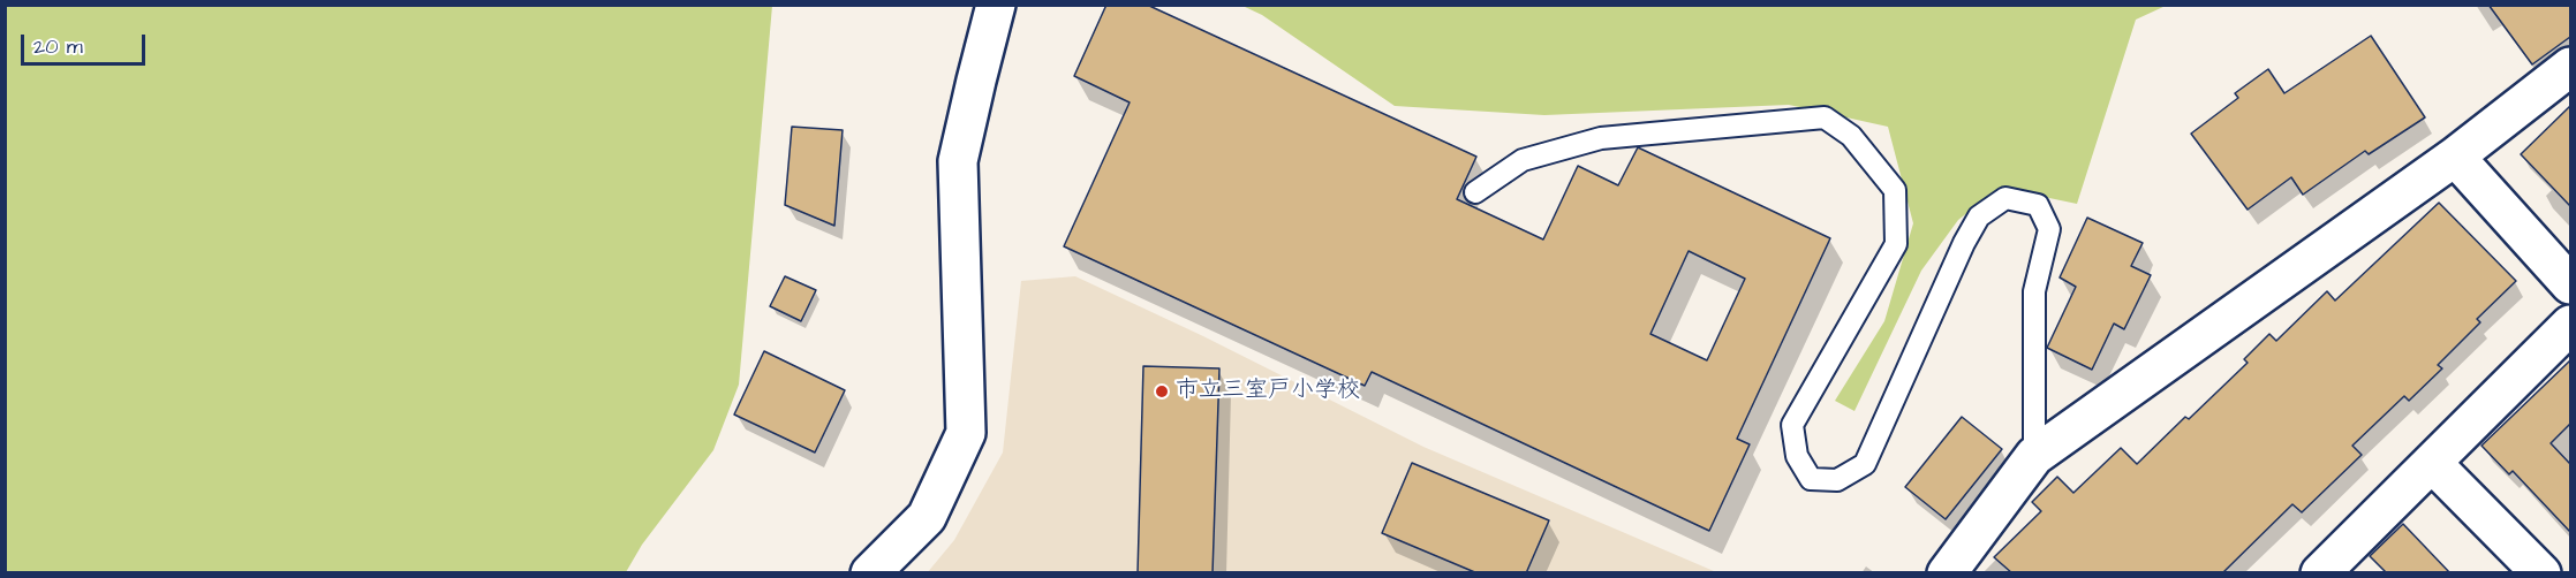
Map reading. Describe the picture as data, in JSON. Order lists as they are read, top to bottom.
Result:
{
  "places": ["市立三室戸小学校"],
  "scale_bar": "20 m"
}
